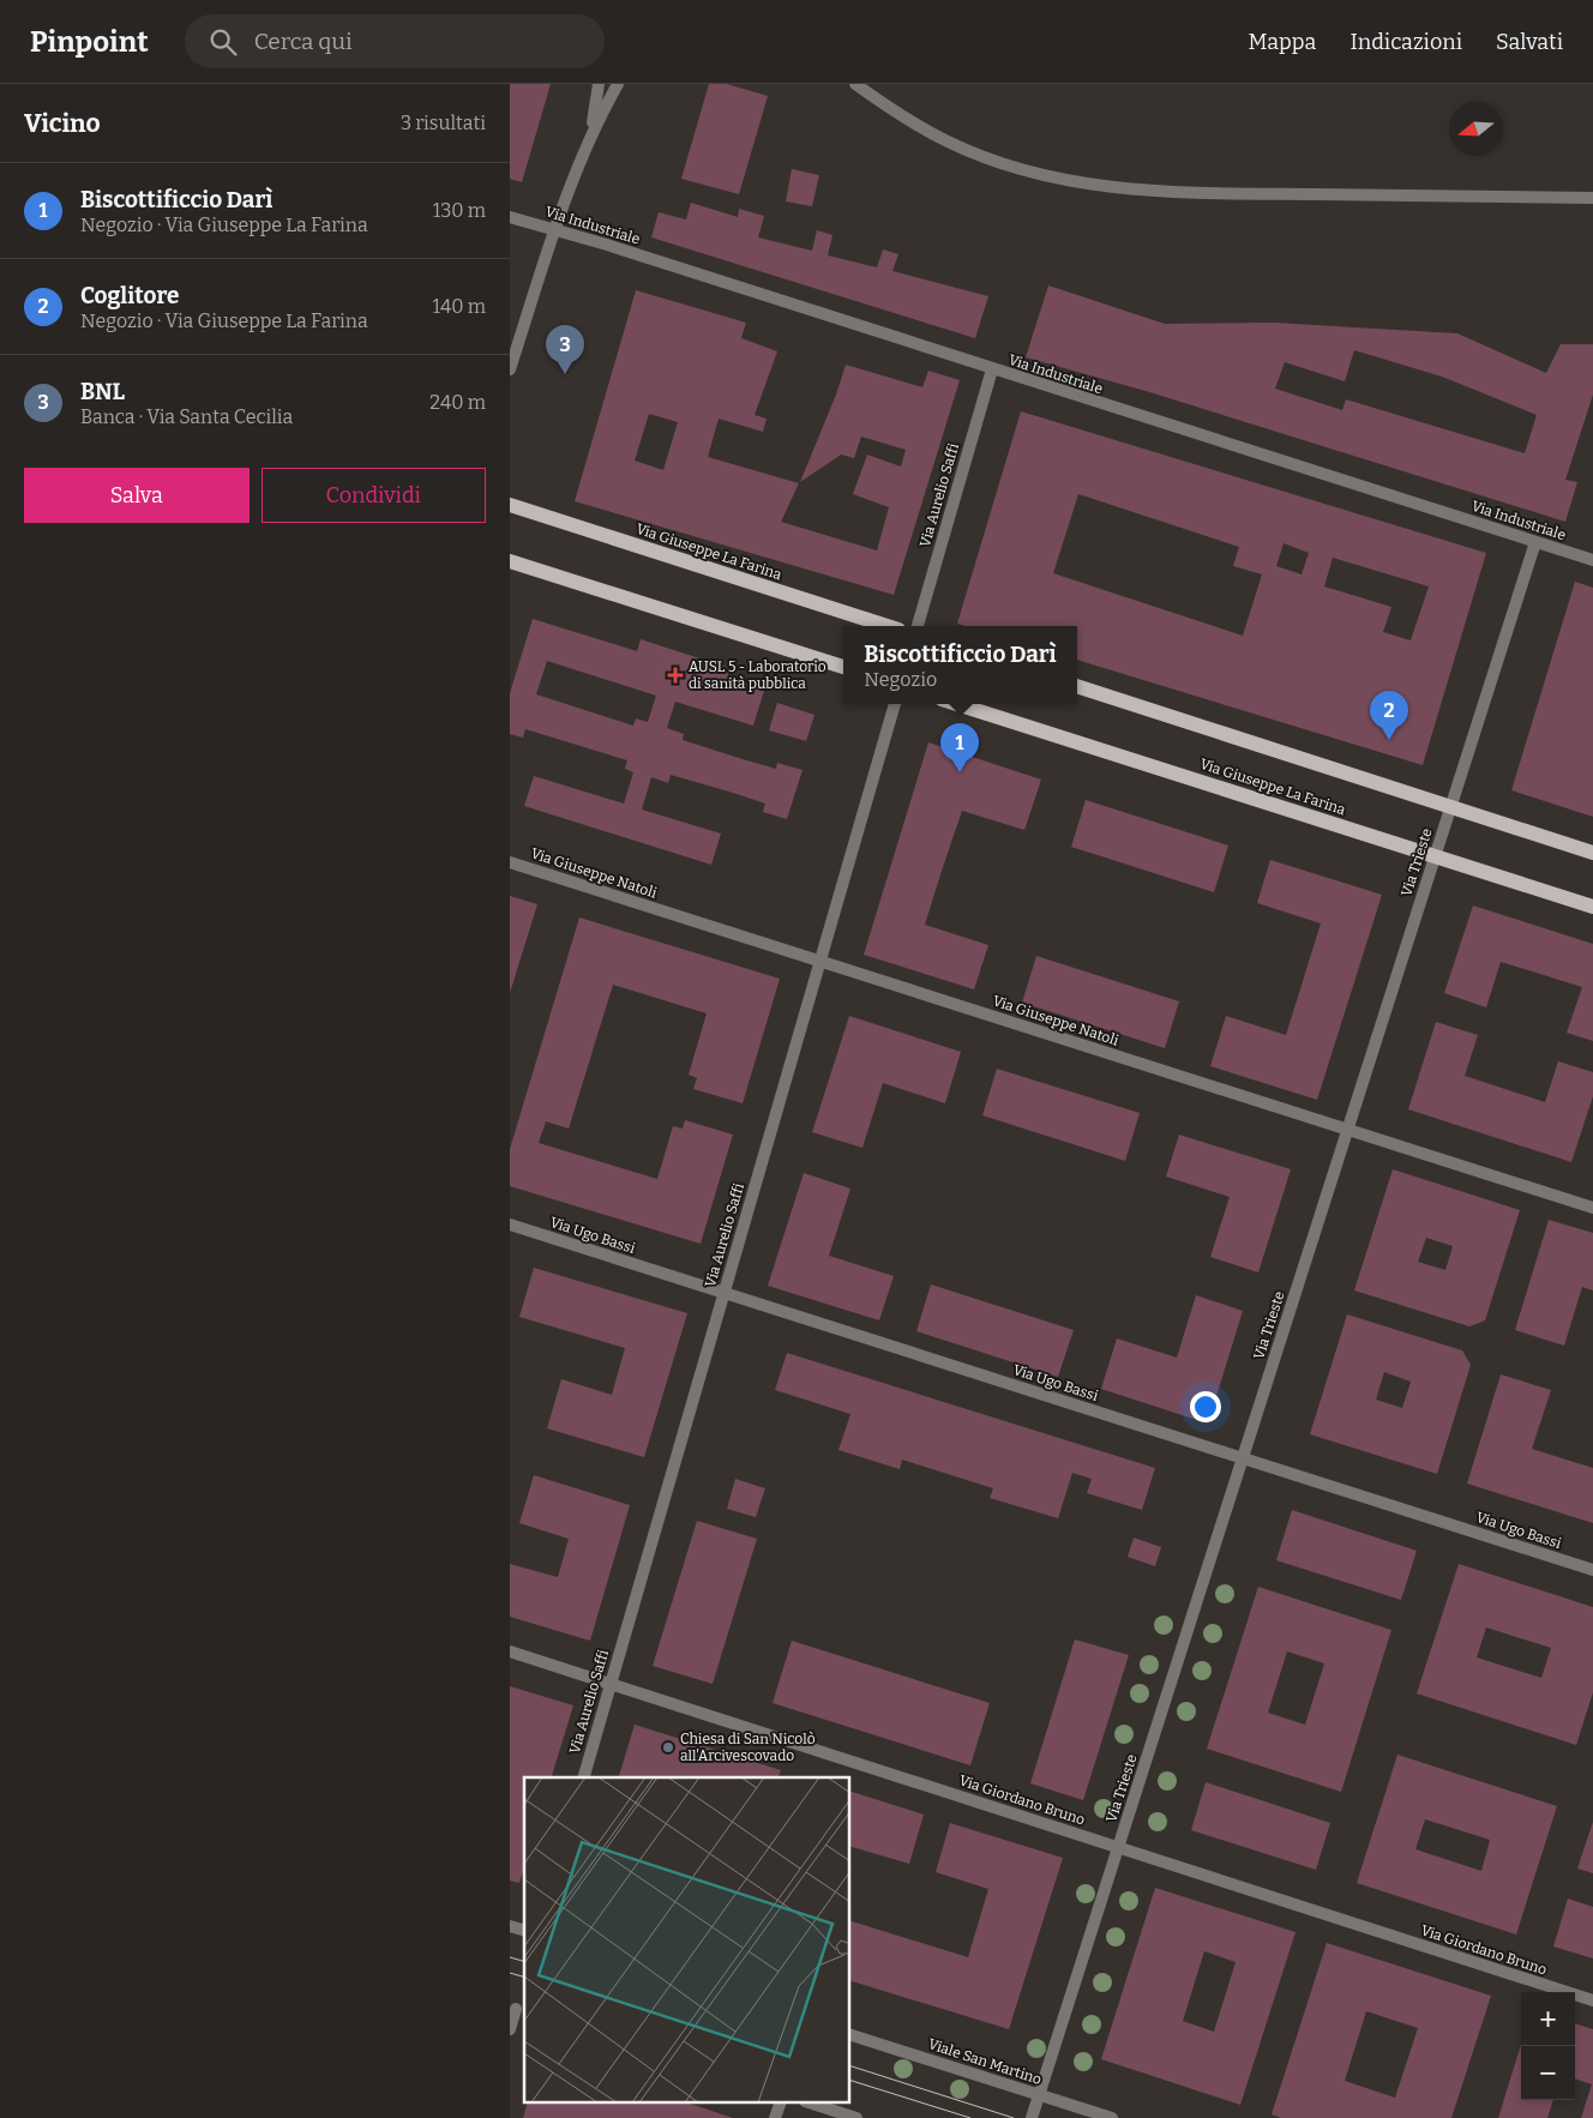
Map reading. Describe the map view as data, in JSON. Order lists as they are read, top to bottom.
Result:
{
  "streets": {
    "main road": ["Via Giuseppe La Farina"],
    "street": [
      "Via Industriale",
      "Via Aurelio Saffi",
      "Via Trieste",
      "Via Giuseppe Natoli",
      "Via Ugo Bassi",
      "Via Giordano Bruno",
      "Viale San Martino"
    ]
  },
  "crossings": [
    ["Via Industriale", "Via Aurelio Saffi"],
    ["Via Industriale", "Via Trieste"],
    ["Via Aurelio Saffi", "Via Giuseppe Natoli"],
    ["Via Aurelio Saffi", "Via Ugo Bassi"],
    ["Via Aurelio Saffi", "Via Giordano Bruno"],
    ["Via Giuseppe La Farina", "Via Trieste"],
    ["Via Trieste", "Via Giuseppe Natoli"],
    ["Via Trieste", "Via Ugo Bassi"],
    ["Via Trieste", "Via Giordano Bruno"],
    ["Via Trieste", "Viale San Martino"]
  ],
  "places": {
    "health": ["AUSL 5 - Laboratorio di sanità pubblica"],
    "other": ["Chiesa di San Nicolò all'Arcivescovado"]
  },
  "north": "left",
  "page": {
    "header": "Pinpoint",
    "search": "Cerca qui",
    "nav": ["Mappa", "Indicazioni", "Salvati"],
    "heading": ["Vicino", "3 risultati"],
    "list": [
      {
        "mark": "1",
        "name": "Biscottificcio Darì",
        "note": "Negozio · Via Giuseppe La Farina",
        "value": "130 m"
      },
      {
        "mark": "2",
        "name": "Coglitore",
        "note": "Negozio · Via Giuseppe La Farina",
        "value": "140 m"
      },
      {
        "mark": "3",
        "name": "BNL",
        "note": "Banca · Via Santa Cecilia",
        "value": "240 m"
      }
    ],
    "pins": ["3", "2", "1"],
    "buttons": ["Salva", "Condividi"],
    "popup": ["Biscottificcio Darì", "Negozio"],
    "map_buttons": ["+", "−"]
  }
}
